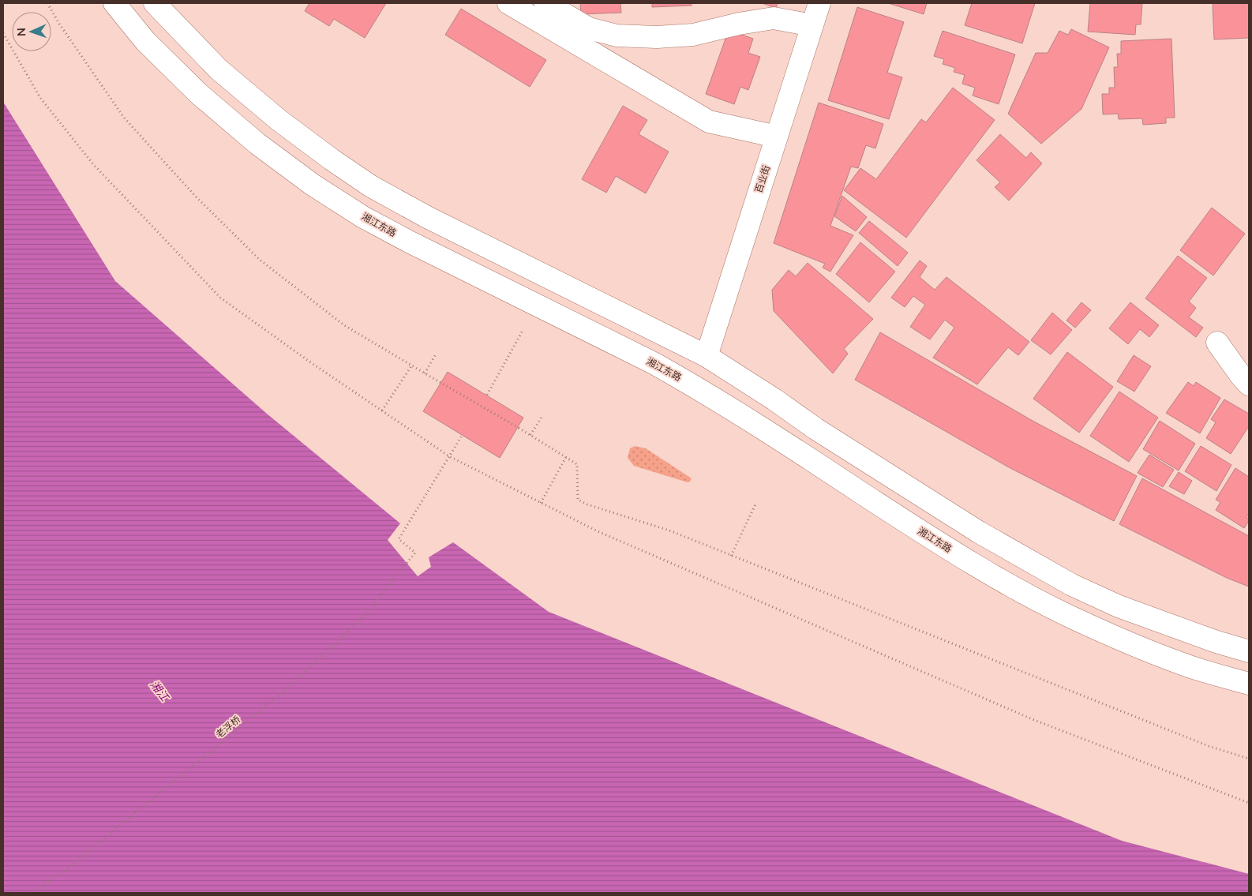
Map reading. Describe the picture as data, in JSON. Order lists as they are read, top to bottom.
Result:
{
  "streets": {
    "main road": ["百业街", "湘江东路"],
    "path": ["老浮桥"]
  },
  "water": ["湘江"],
  "north": "left"
}
